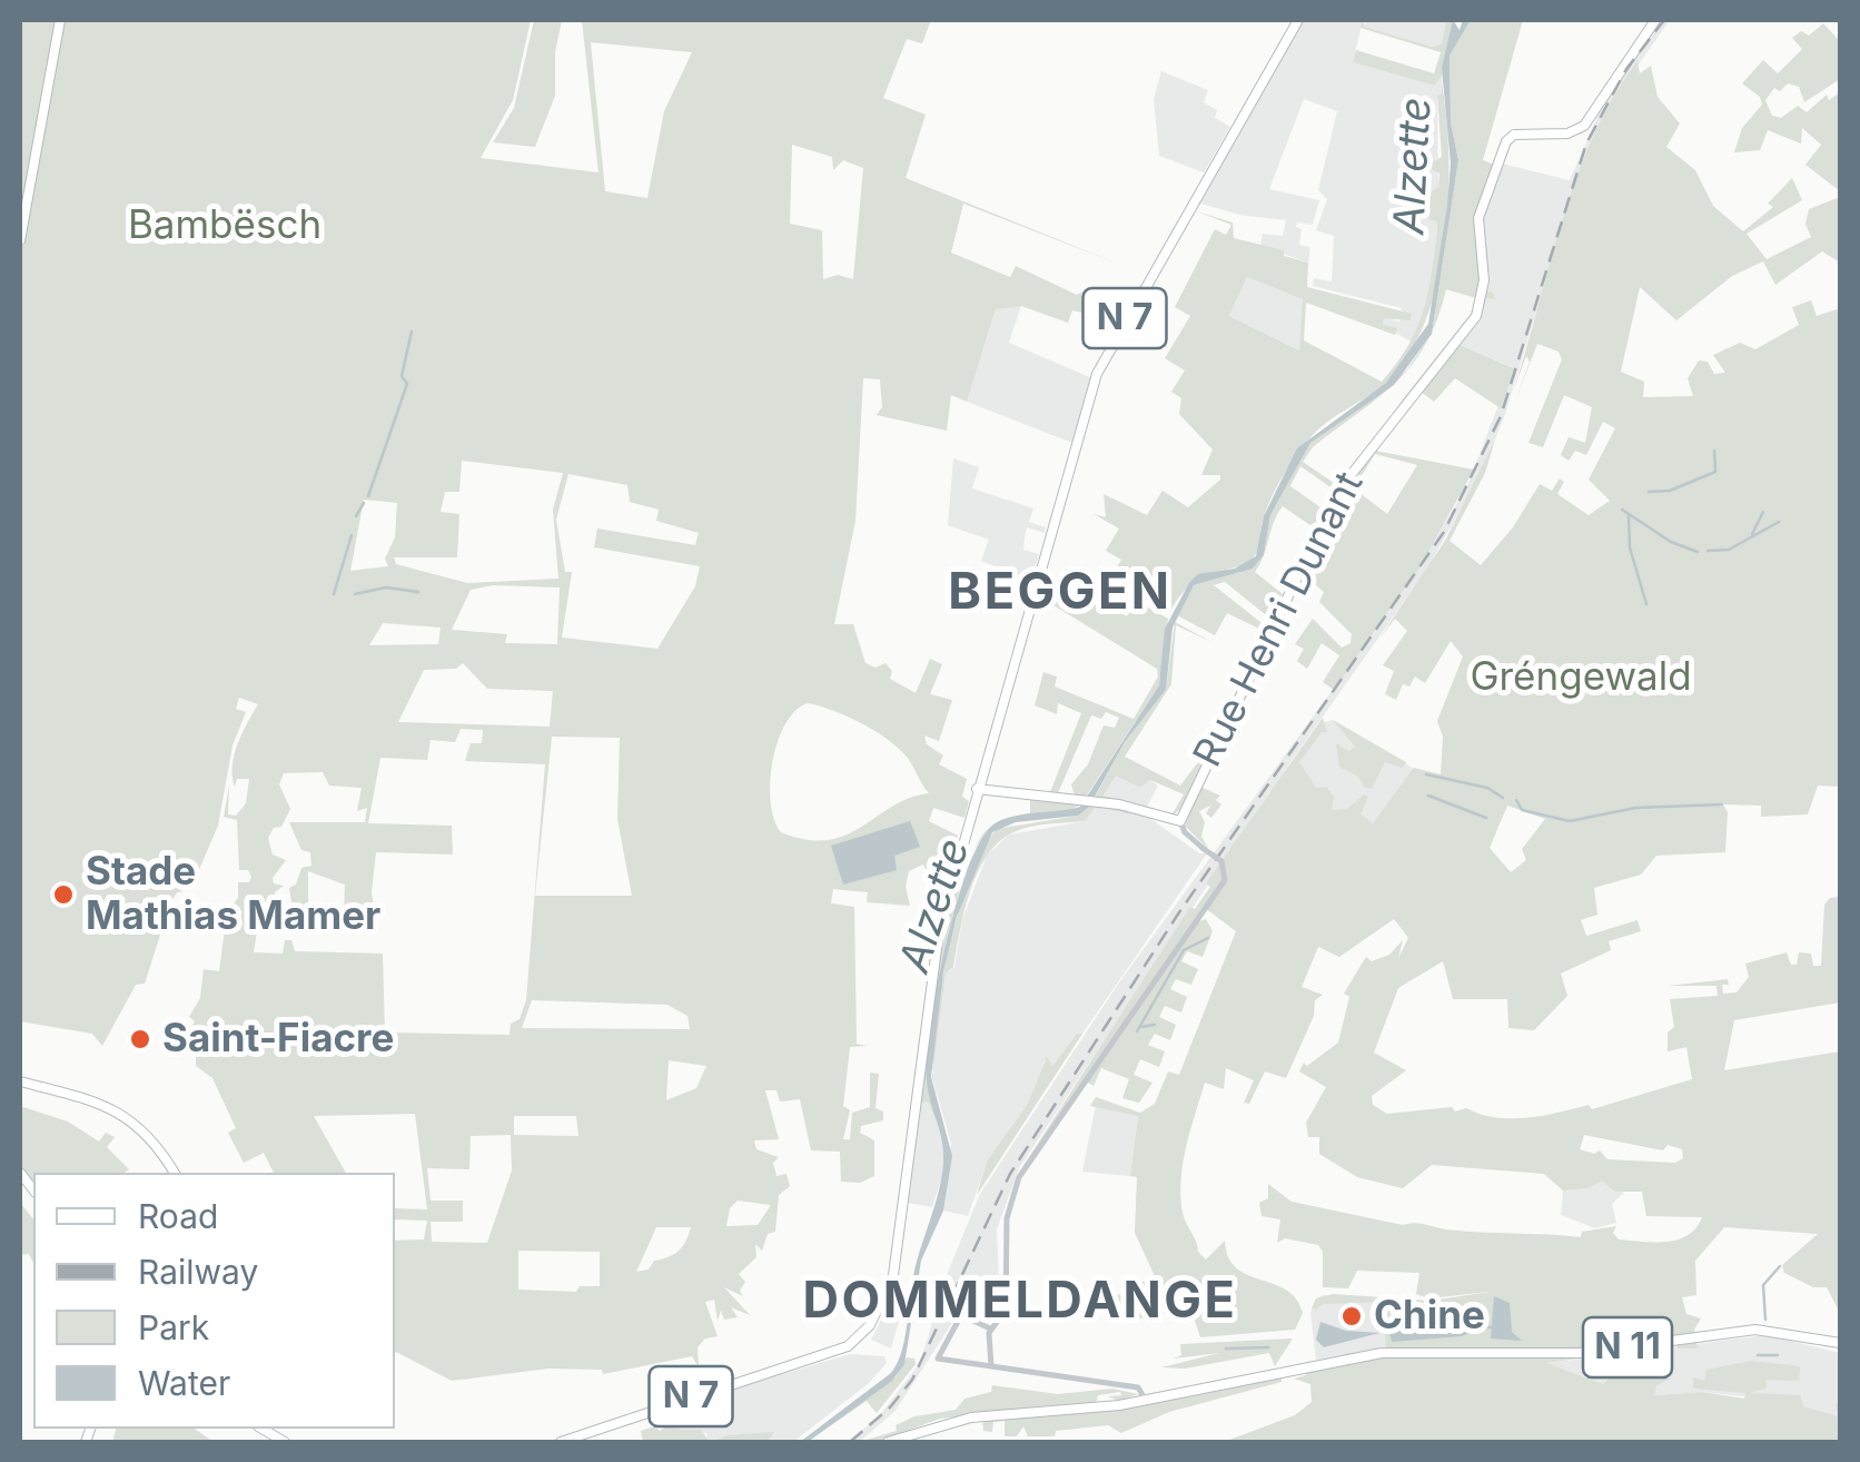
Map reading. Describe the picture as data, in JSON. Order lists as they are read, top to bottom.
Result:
{
  "streets": {
    "main road": ["N 7", "Rue Henri Dunant", "N 11"]
  },
  "districts": ["BEGGEN", "DOMMELDANGE"],
  "water": ["Alzette"],
  "parks": ["Bambësch", "Gréngewald"],
  "places": ["Stade Mathias Mamer", "Saint-Fiacre", "Chine"],
  "legend": [
    "Road",
    "Railway",
    "Park",
    "Water"
  ]
}
